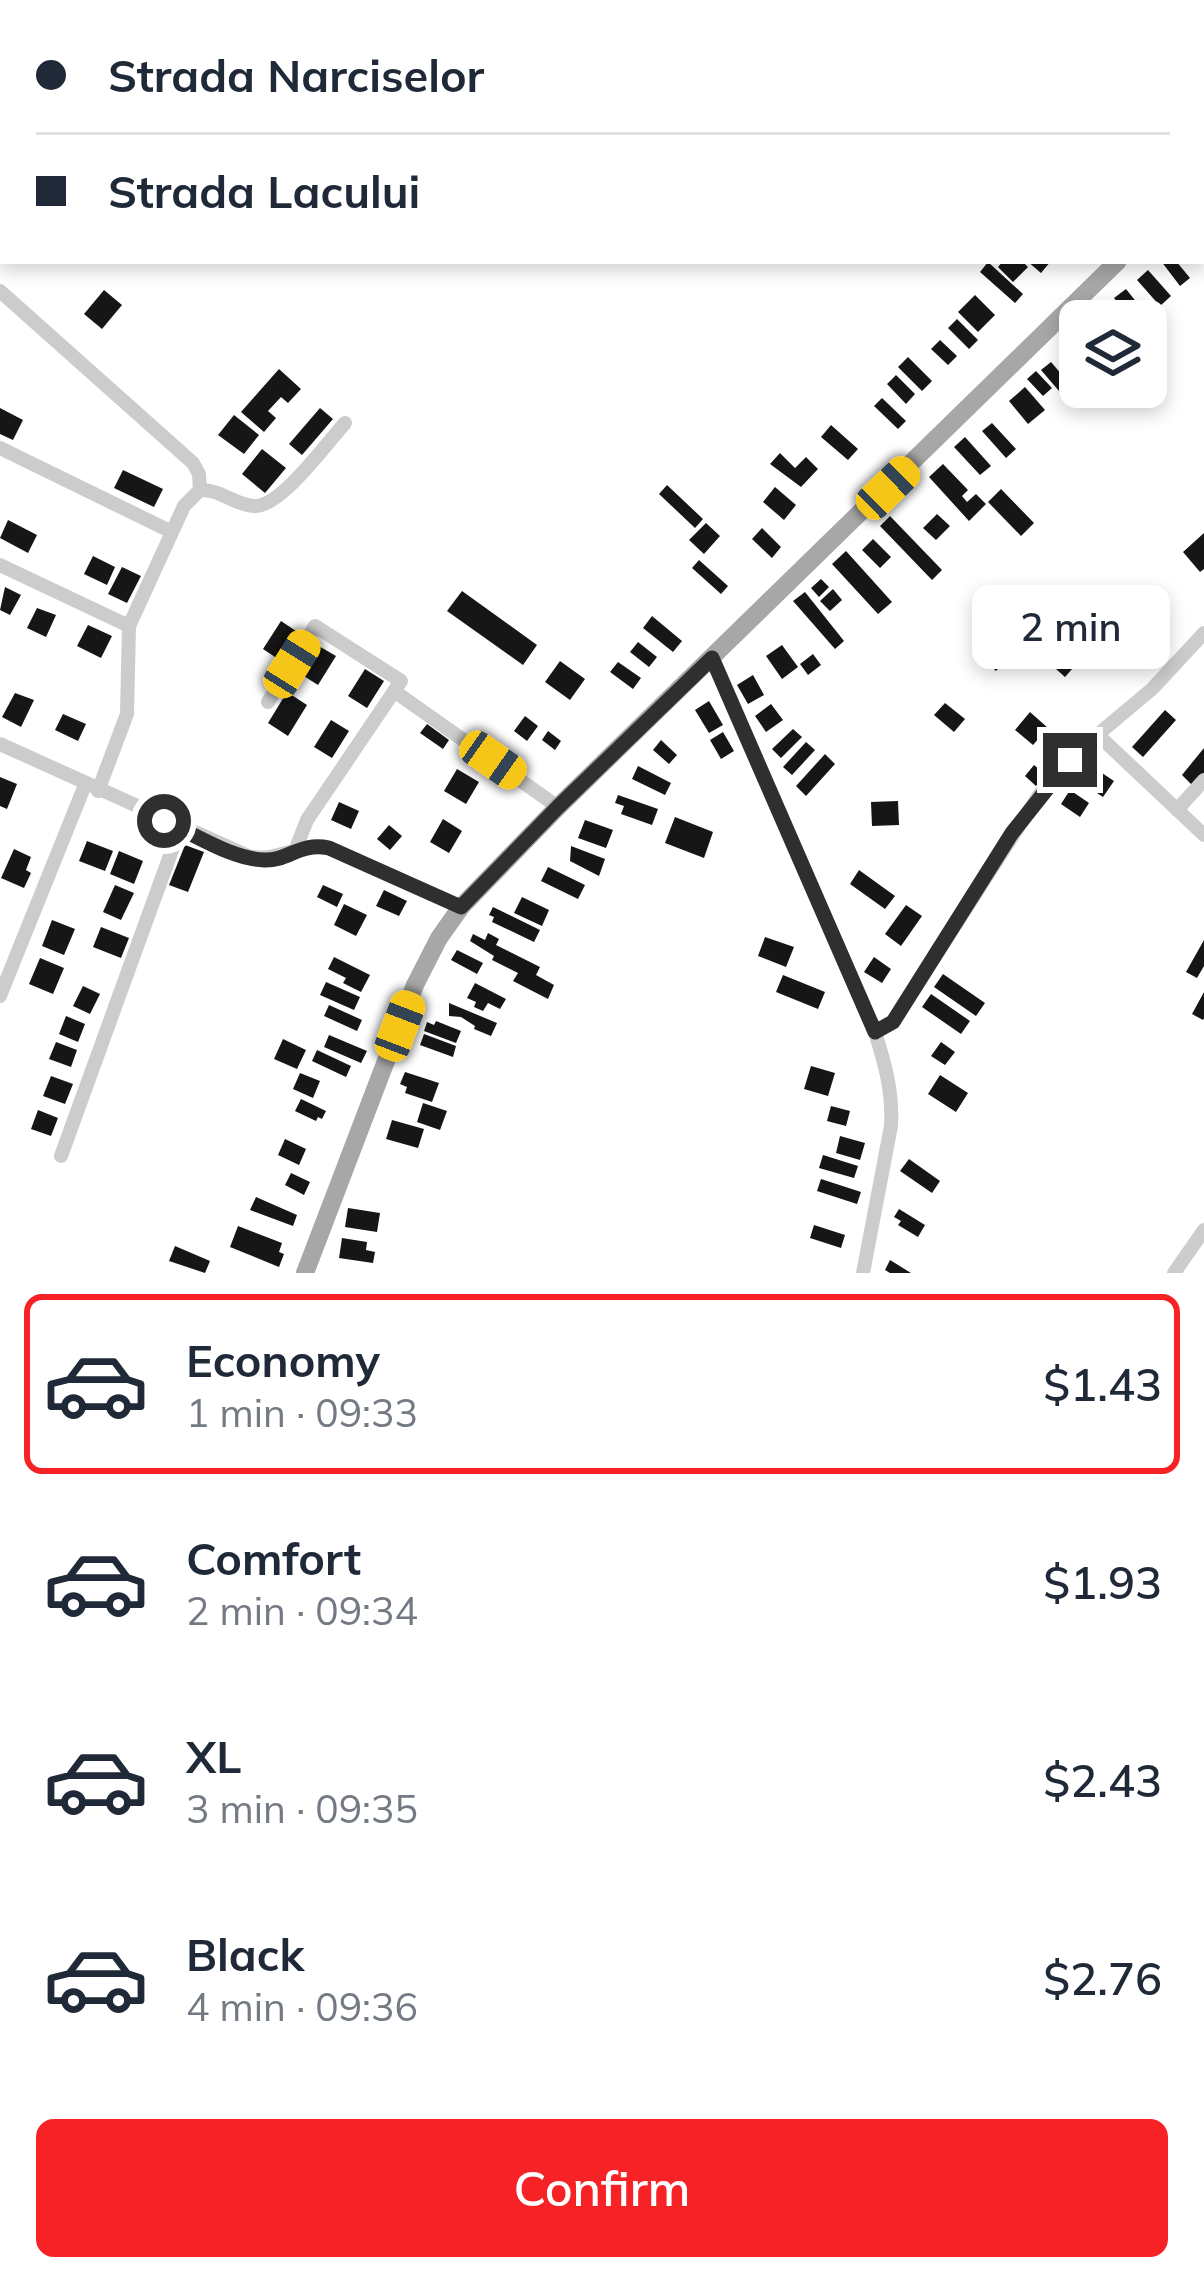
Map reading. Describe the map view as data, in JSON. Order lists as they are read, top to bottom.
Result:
{
  "page": {
    "banner": ["Strada Narciselor", "Strada Lacului"],
    "bubble": "2 min",
    "list": [
      {
        "name": "Economy",
        "note": "1 min · 09:33",
        "value": "$1.43"
      },
      {
        "name": "Comfort",
        "note": "2 min · 09:34",
        "value": "$1.93"
      },
      {
        "name": "XL",
        "note": "3 min · 09:35",
        "value": "$2.43"
      },
      {
        "name": "Black",
        "note": "4 min · 09:36",
        "value": "$2.76"
      }
    ],
    "buttons": "Confirm"
  }
}
